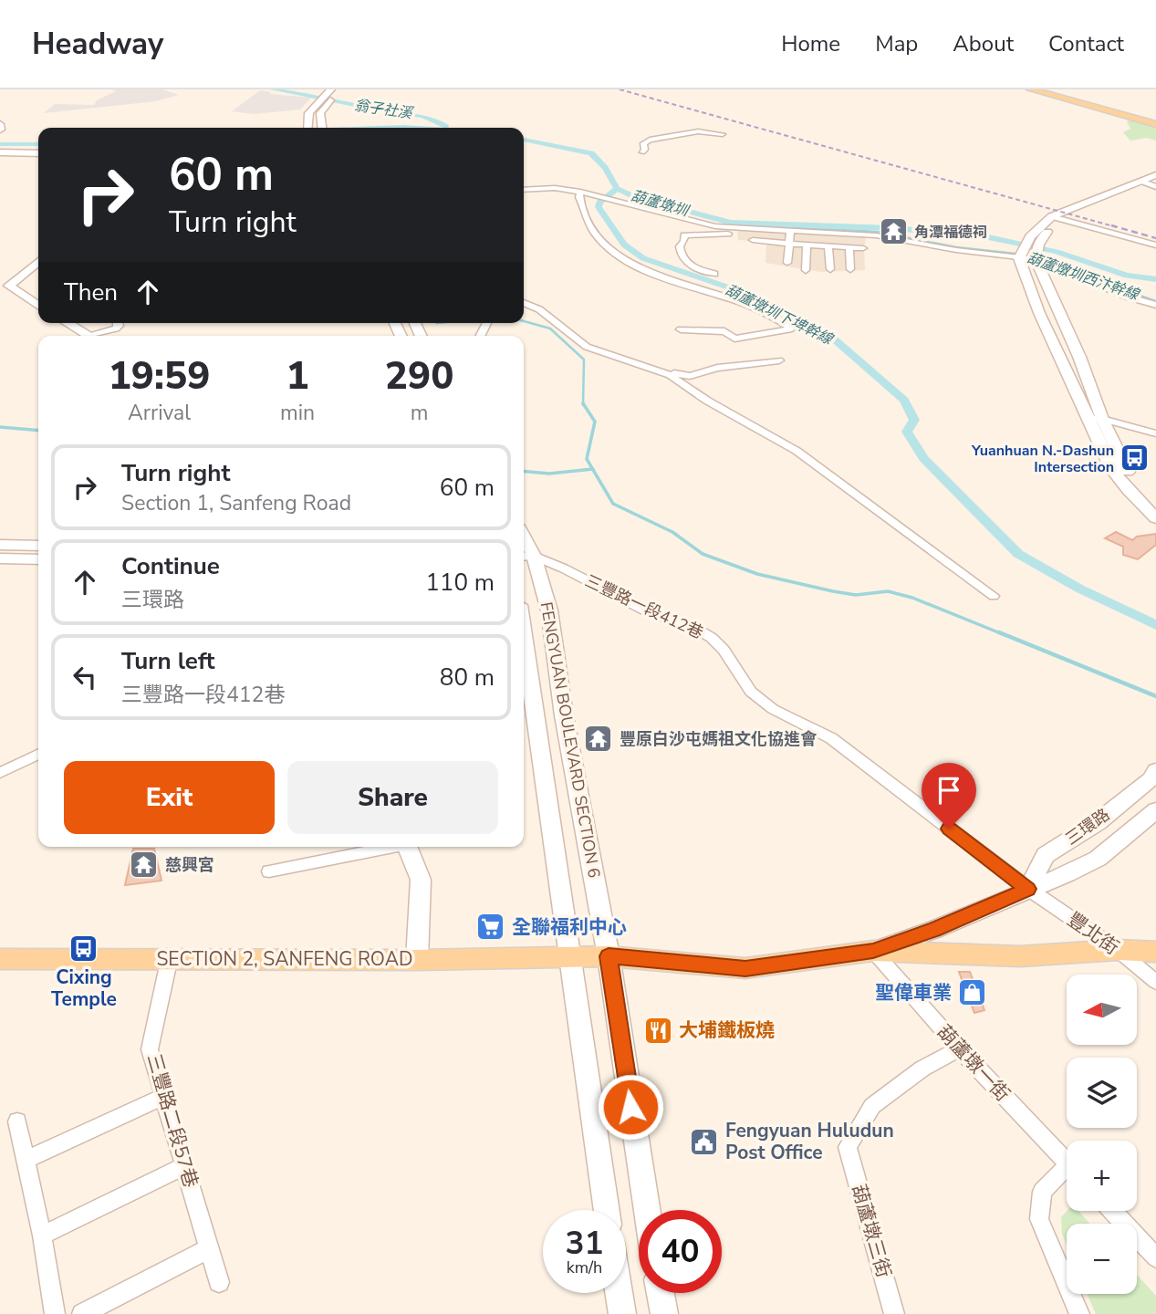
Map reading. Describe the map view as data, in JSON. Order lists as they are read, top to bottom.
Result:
{
  "streets": {
    "main road": ["SECTION 2, SANFENG ROAD"],
    "street": [
      "三豐路一段412巷",
      "FENGYUAN BOULEVARD SECTION 6",
      "三環路",
      "豐北街",
      "葫蘆墩一街",
      "三豐路二段57巷",
      "葫蘆墩三街"
    ]
  },
  "crossings": [
    ["三豐路一段412巷", "FENGYUAN BOULEVARD SECTION 6"],
    ["三豐路一段412巷", "三環路"],
    ["三豐路一段412巷", "豐北街"],
    ["FENGYUAN BOULEVARD SECTION 6", "SECTION 2, SANFENG ROAD"],
    ["三環路", "豐北街"],
    ["三環路", "SECTION 2, SANFENG ROAD"],
    ["三環路", "葫蘆墩一街"],
    ["豐北街", "SECTION 2, SANFENG ROAD"],
    ["SECTION 2, SANFENG ROAD", "葫蘆墩一街"],
    ["SECTION 2, SANFENG ROAD", "三豐路二段57巷"],
    ["葫蘆墩一街", "葫蘆墩三街"]
  ],
  "water": [
    "翁子社溪",
    "葫蘆墩圳",
    "葫蘆燉圳西汴幹線",
    "葫蘆墩圳下埤幹線"
  ],
  "places": {
    "temple": ["角潭福德祠", "豐原白沙屯媽祖文化協進會", "慈興宮"],
    "bus stop": ["Yuanhuan N.-Dashun Intersection", "Cixing Temple"],
    "supermarket": ["全聯福利中心"],
    "shop": ["聖偉車業"],
    "restaurant": ["大埔鐵板燒"],
    "public building": ["Fengyuan Huludun Post Office"]
  },
  "north": "left",
  "page": {
    "header": "Headway",
    "nav": [
      "Home",
      "Map",
      "About",
      "Contact"
    ],
    "turn": ["60 m", "Turn right"],
    "then": "Then",
    "eta": [
      "19:59",
      "Arrival",
      "1",
      "min",
      "290",
      "m"
    ],
    "list": [
      {
        "name": "Turn right",
        "note": "Section 1, Sanfeng Road",
        "value": "60 m"
      },
      {
        "name": "Continue",
        "note": "三環路",
        "value": "110 m"
      },
      {
        "name": "Turn left",
        "note": "三豐路一段412巷",
        "value": "80 m"
      }
    ],
    "buttons": ["Exit", "Share"],
    "map_buttons": ["+", "−"],
    "speed": "31 km/h",
    "limit": "40"
  }
}
